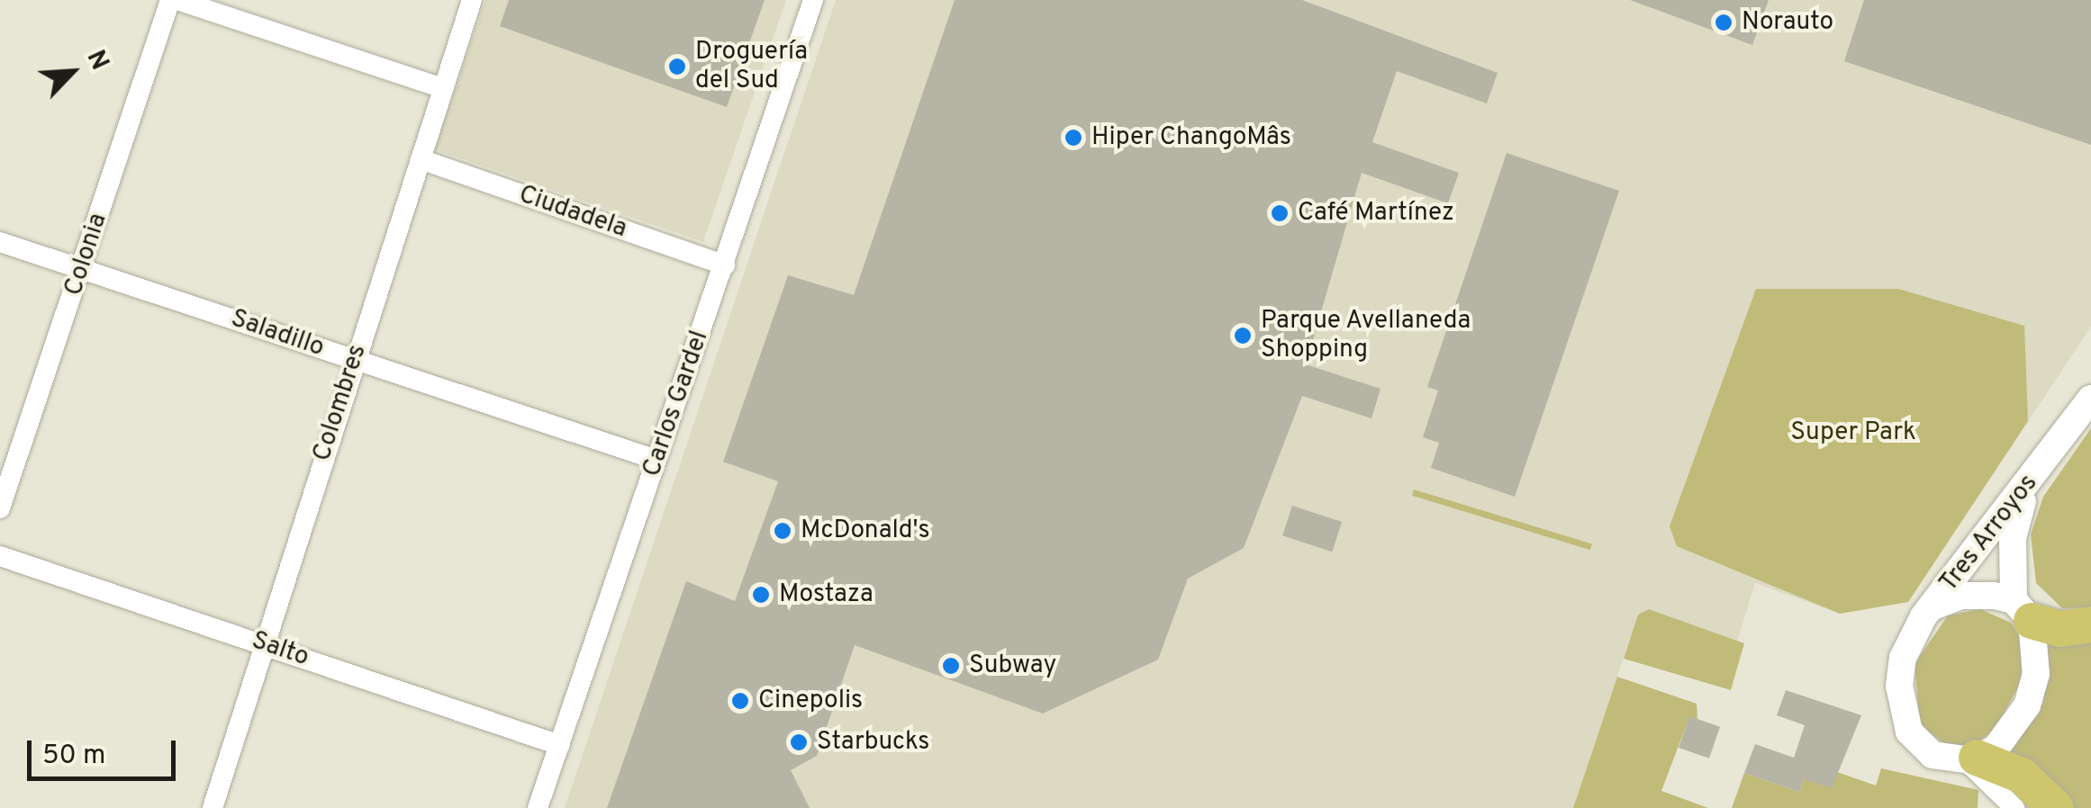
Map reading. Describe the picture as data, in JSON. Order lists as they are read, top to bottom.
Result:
{
  "streets": {
    "main road": ["Tres Arroyos"],
    "street": [
      "Ciudadela",
      "Colonia",
      "Saladillo",
      "Colombres",
      "Carlos Gardel",
      "Salto"
    ]
  },
  "crossings": [
    ["Ciudadela", "Colombres"],
    ["Ciudadela", "Carlos Gardel"],
    ["Colonia", "Saladillo"],
    ["Saladillo", "Colombres"],
    ["Saladillo", "Carlos Gardel"],
    ["Colombres", "Salto"],
    ["Carlos Gardel", "Salto"]
  ],
  "parks": ["Super Park"],
  "places": [
    "Norauto",
    "Droguería del Sud",
    "Hiper ChangoMâs",
    "Café Martínez",
    "Parque Avellaneda Shopping",
    "McDonald's",
    "Mostaza",
    "Subway",
    "Cinepolis",
    "Starbucks"
  ],
  "scale_bar": "50 m",
  "north": "top right"
}
